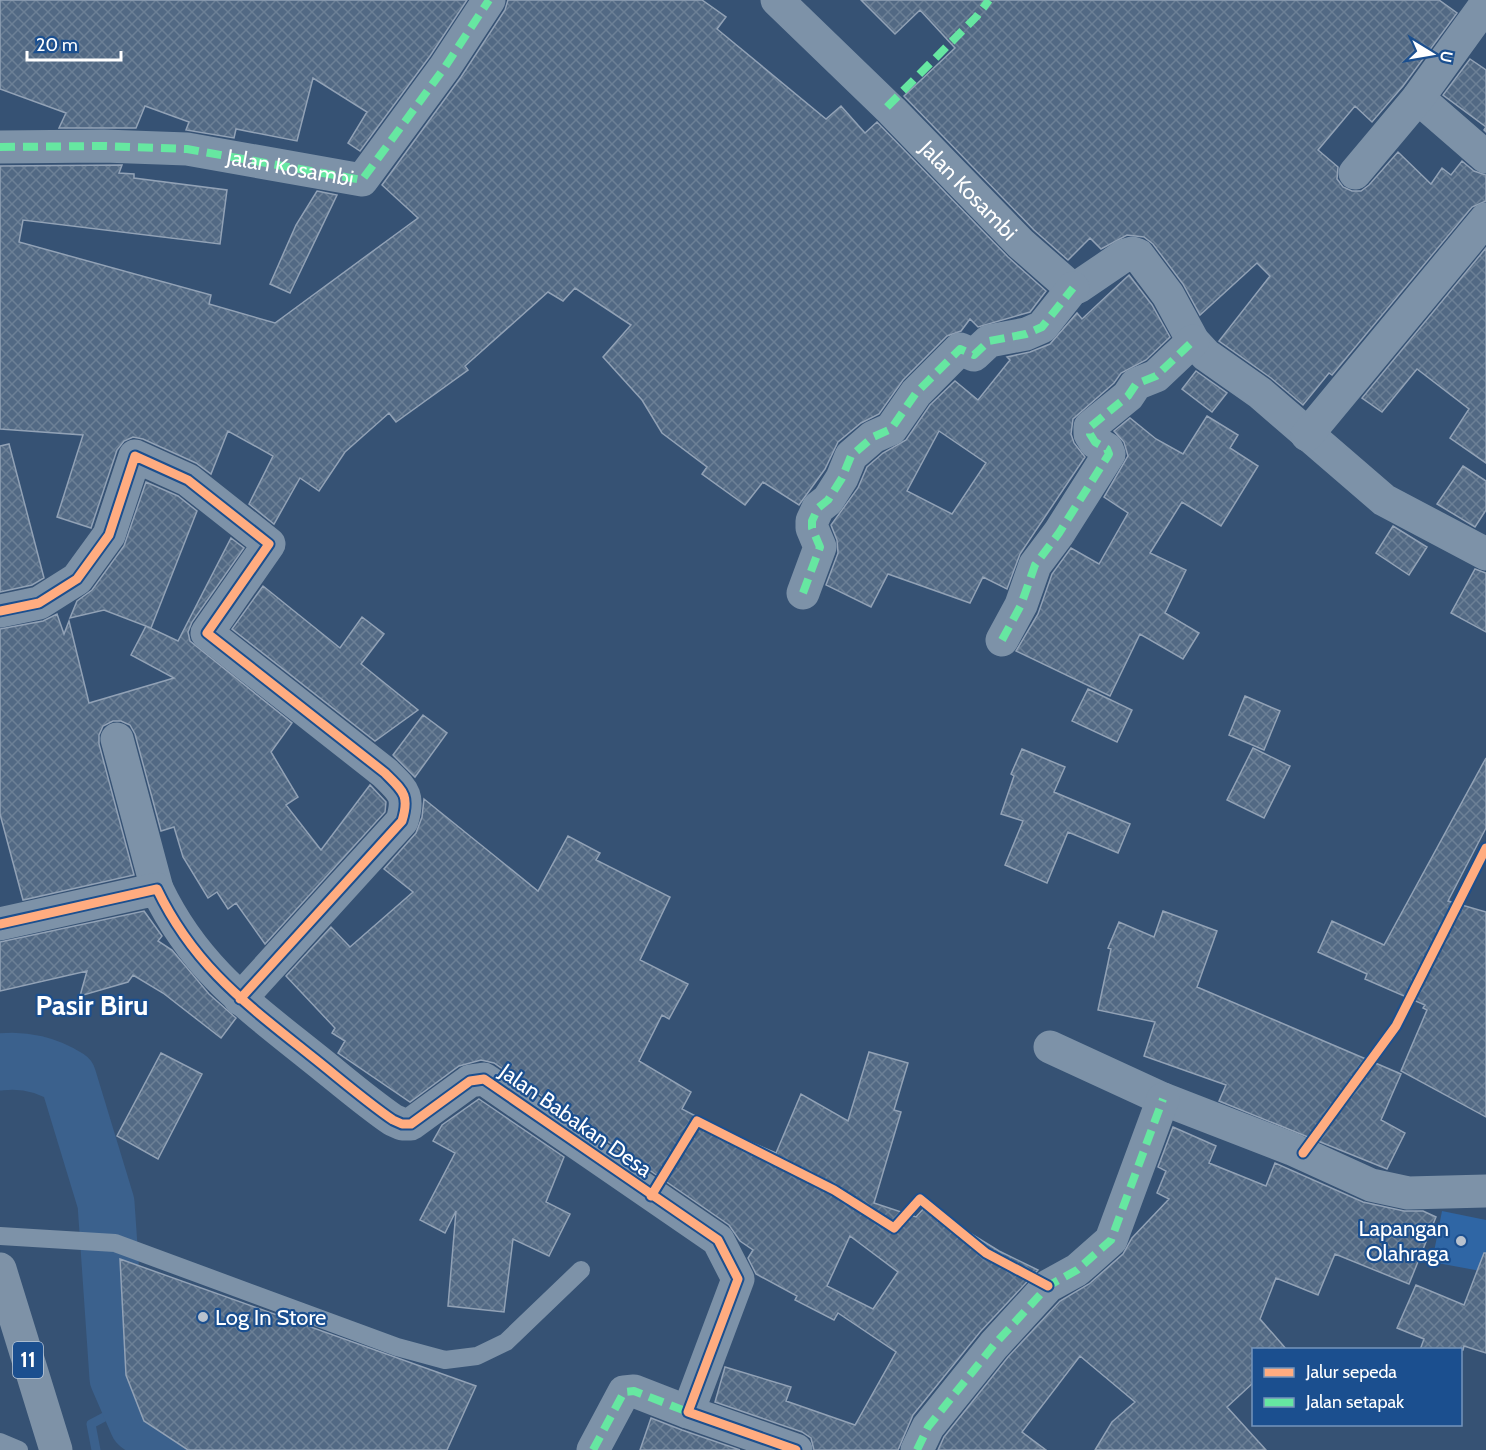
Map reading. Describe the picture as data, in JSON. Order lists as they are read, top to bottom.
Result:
{
  "streets": {
    "highway": ["11"],
    "street": ["Jalan Kosambi", "Jalan Babakan Desa"]
  },
  "districts": ["Pasir Biru"],
  "places": ["Lapangan Olahraga", "Log In Store"],
  "legend": ["Jalur sepeda", "Jalan setapak"],
  "scale_bar": "20 m",
  "north": "right"
}
